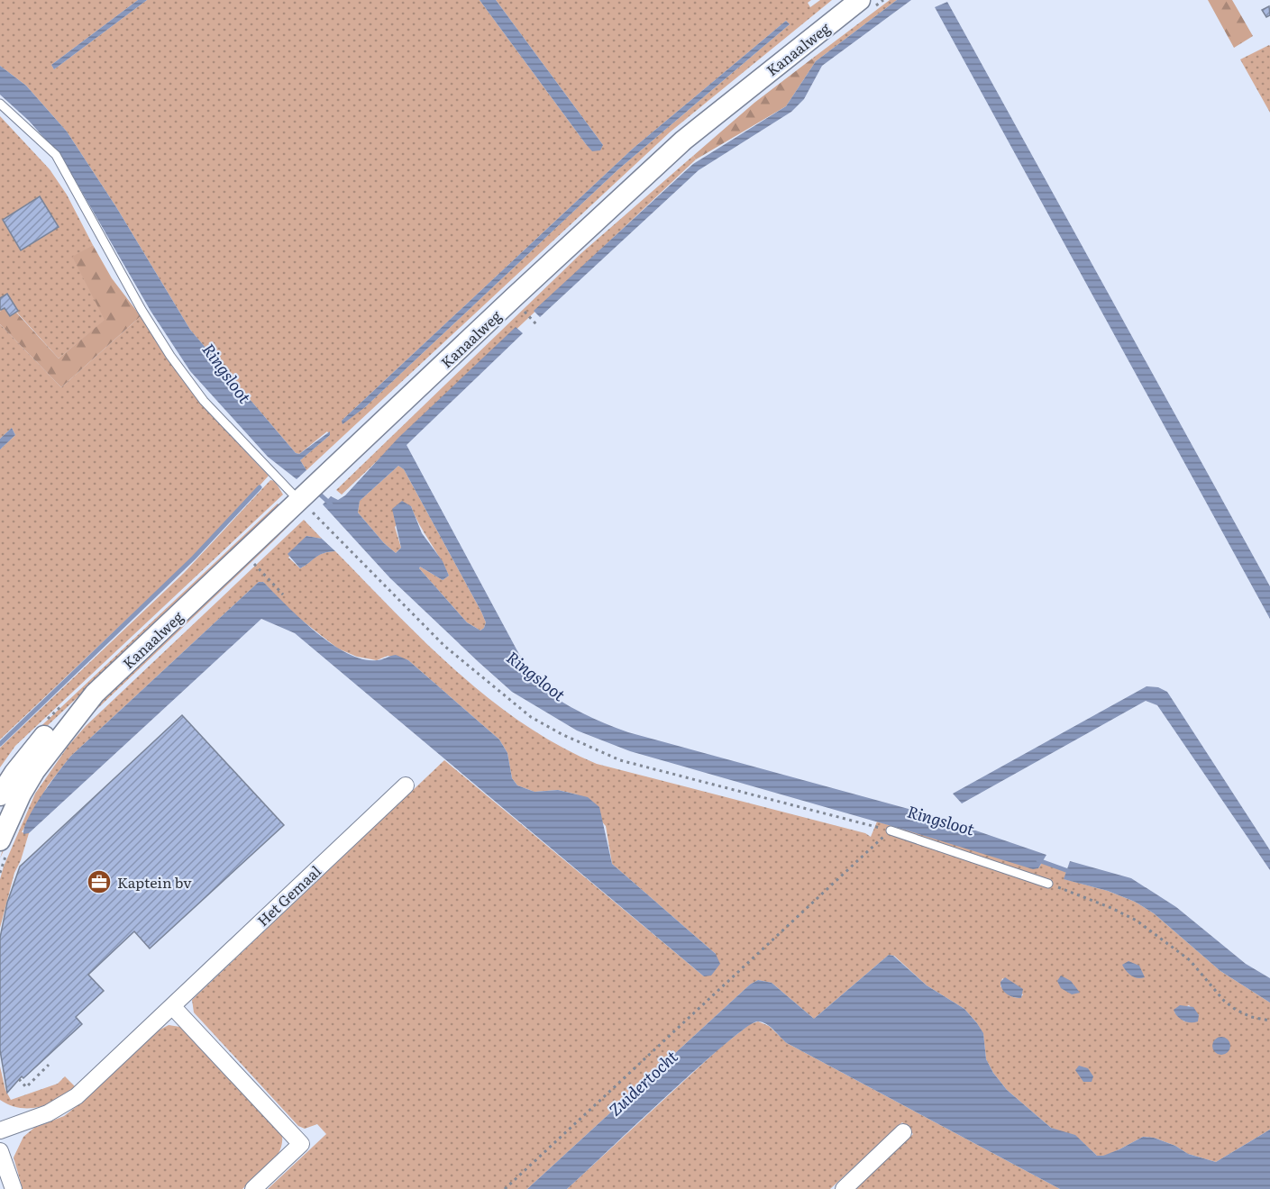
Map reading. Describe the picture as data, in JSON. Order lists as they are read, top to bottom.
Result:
{
  "streets": {
    "street": ["Kanaalweg", "Het Gemaal"]
  },
  "water": ["Ringsloot", "Zuidertocht"],
  "places": {
    "office": ["Kaptein bv"]
  }
}
